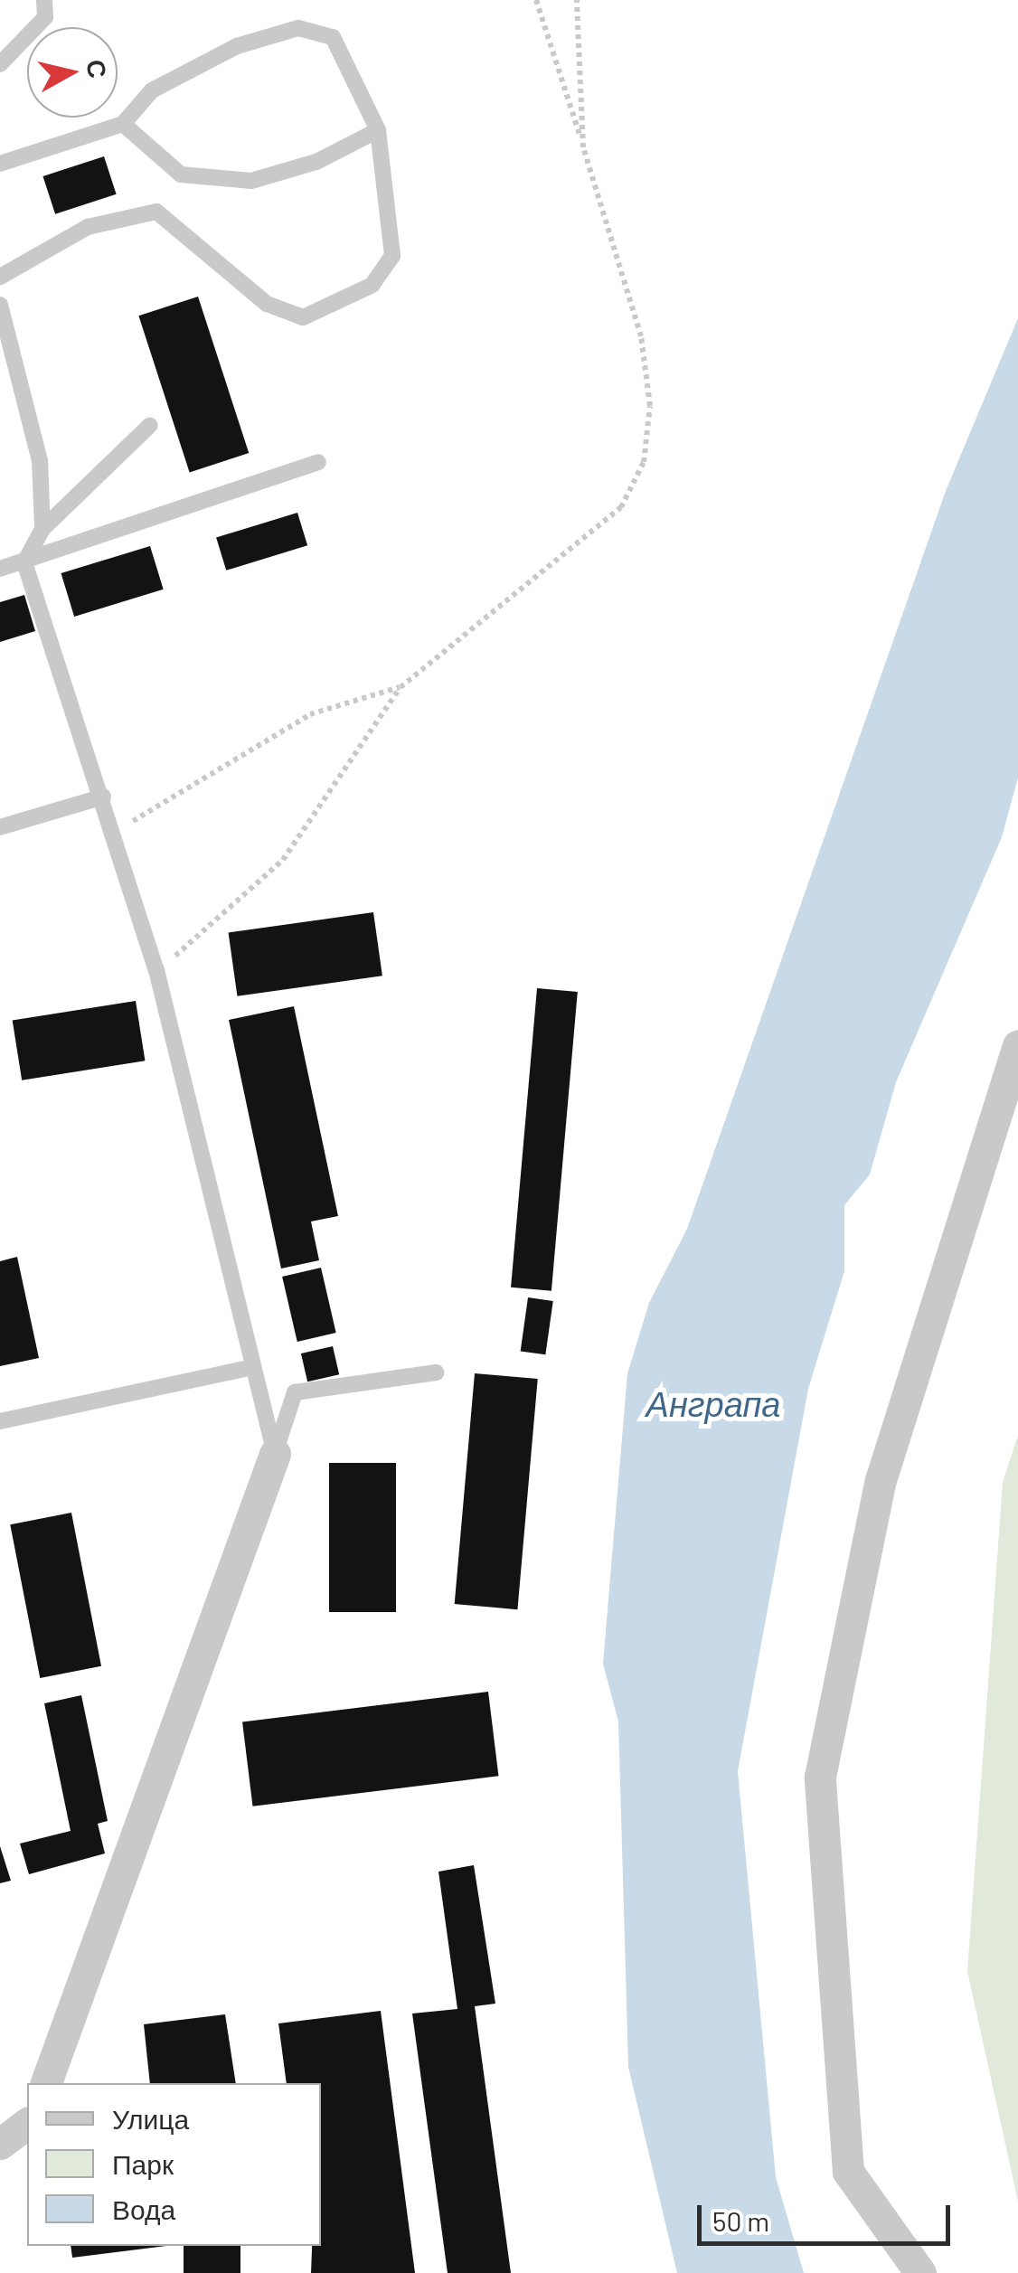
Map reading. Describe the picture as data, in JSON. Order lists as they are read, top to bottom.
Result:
{
  "water": ["Анграпа"],
  "legend": ["Улица", "Парк", "Вода"],
  "scale_bar": "50 m",
  "north": "right"
}
